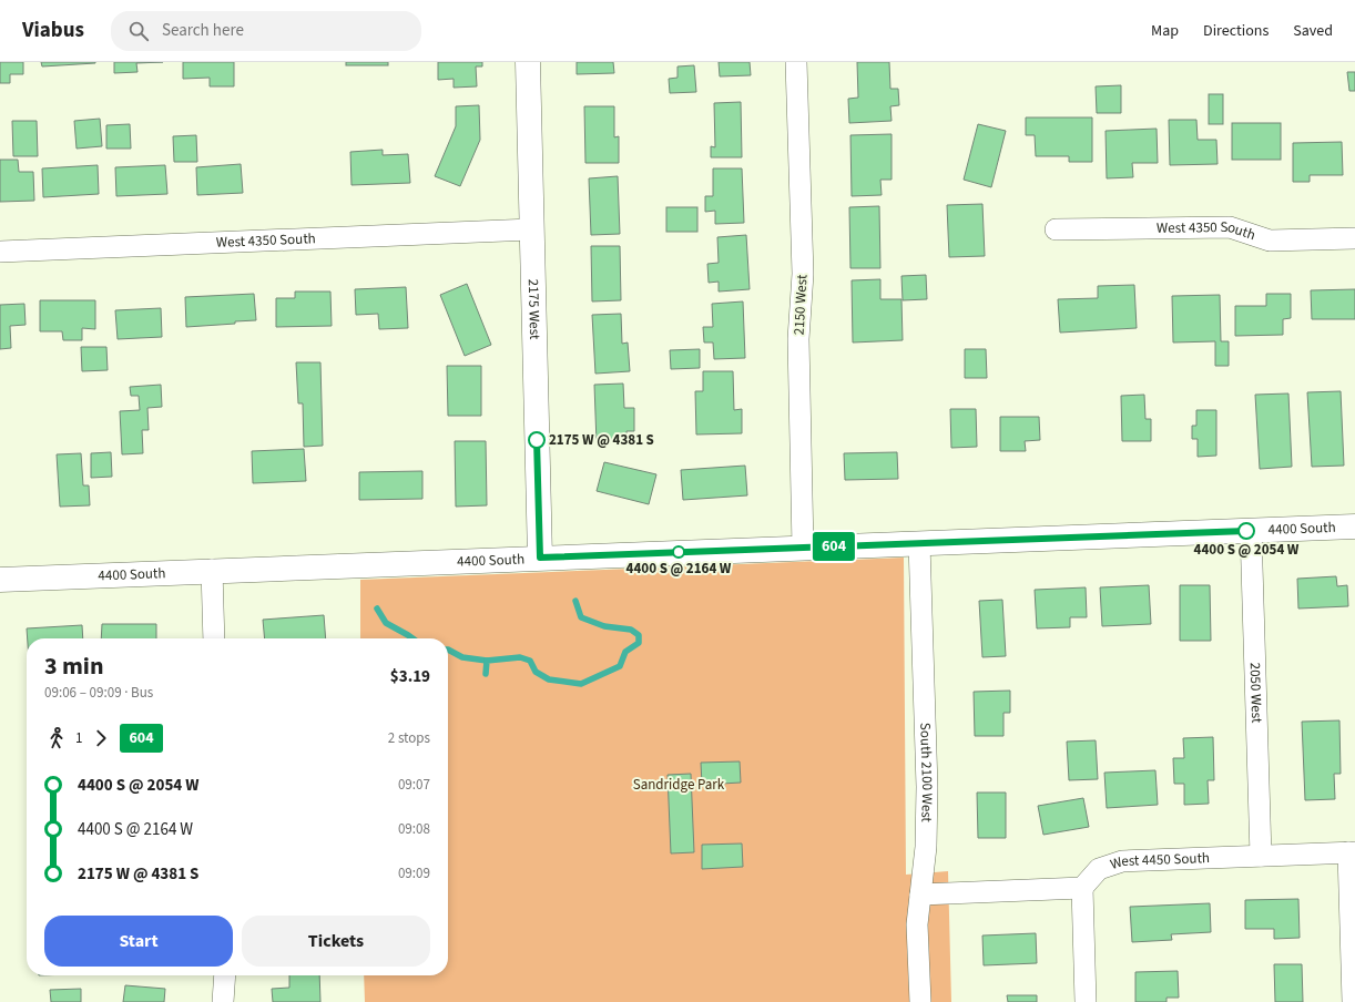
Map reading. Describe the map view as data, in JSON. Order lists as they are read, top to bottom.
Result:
{
  "streets": {
    "street": [
      "West 4350 South",
      "2150 West",
      "2175 West",
      "4400 South",
      "2050 West",
      "South 2100 West",
      "West 4450 South"
    ]
  },
  "crossings": [
    ["West 4350 South", "2175 West"],
    ["2150 West", "4400 South"],
    ["2175 West", "4400 South"],
    ["4400 South", "2050 West"],
    ["4400 South", "South 2100 West"],
    ["2050 West", "West 4450 South"]
  ],
  "parks": ["Sandridge Park"],
  "places": ["2175 W @ 4381 S", "4400 S @ 2054 W", "4400 S @ 2164 W"],
  "lines": ["bus line 604"],
  "page": {
    "header": "Viabus",
    "search": "Search here",
    "nav": ["Map", "Directions", "Saved"],
    "on_map": "604",
    "heading": ["3 min", "09:06 – 09:09 · Bus", "$3.19"],
    "legs": ["1", "604", "2 stops"],
    "list": [
      {
        "name": "4400 S @ 2054 W",
        "value": "09:07"
      },
      {
        "name": "4400 S @ 2164 W",
        "value": "09:08"
      },
      {
        "name": "2175 W @ 4381 S",
        "value": "09:09"
      }
    ],
    "buttons": ["Start", "Tickets"]
  }
}
